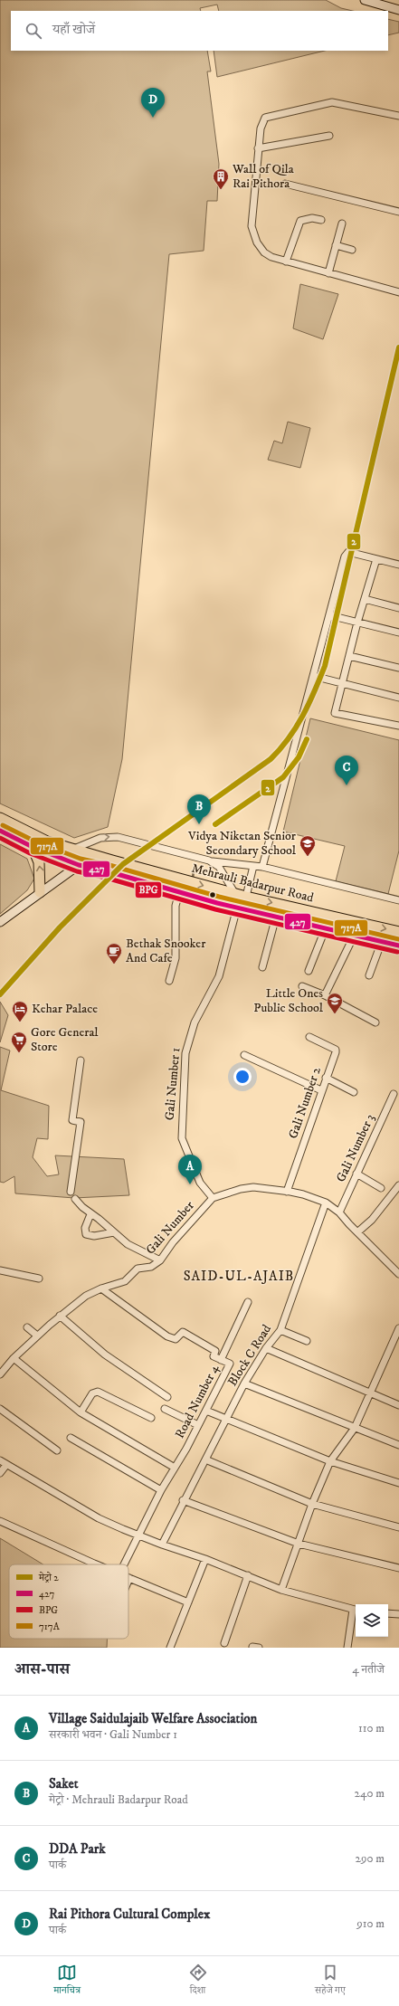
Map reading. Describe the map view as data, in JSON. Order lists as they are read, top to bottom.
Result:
{
  "streets": {
    "main road": ["Mehrauli Badarpur Road"],
    "street": [
      "Gali Number 1",
      "Gali Number 2",
      "Gali Number 3",
      "Gali Number",
      "Block C Road",
      "Road Number 4"
    ]
  },
  "crossings": [
    ["Mehrauli Badarpur Road", "Gali Number 1"],
    ["Gali Number 1", "Gali Number"],
    ["Gali Number 2", "Gali Number"],
    ["Gali Number 3", "Gali Number"],
    ["Gali Number", "Block C Road"],
    ["Gali Number", "Road Number 4"]
  ],
  "districts": ["SAID-UL-AJAIB"],
  "places": {
    "building": ["Wall of Qila Rai Pithora"],
    "school or university": ["Vidya Niketan Senior Secondary School", "Little Ones Public School"],
    "cafe": ["Bethak Snooker And Cafe"],
    "hotel": ["Kehar Palace"],
    "supermarket": ["Gore General Store"]
  },
  "lines": [
    "metro line 2",
    "transit line 717A",
    "transit line 427",
    "transit line BPG"
  ],
  "legend": [
    "मेट्रो 2",
    "427",
    "BPG",
    "717A"
  ],
  "page": {
    "search": "यहाँ खोजें",
    "pins": [
      "D",
      "C",
      "B",
      "A"
    ],
    "heading": ["आस-पास", "4 नतीजे"],
    "list": [
      {
        "mark": "A",
        "name": "Village Saidulajaib Welfare Association",
        "note": "सरकारी भवन · Gali Number 1",
        "value": "110 m"
      },
      {
        "mark": "B",
        "name": "Saket",
        "note": "मेट्रो · Mehrauli Badarpur Road",
        "value": "240 m"
      },
      {
        "mark": "C",
        "name": "DDA Park",
        "note": "पार्क",
        "value": "290 m"
      },
      {
        "mark": "D",
        "name": "Rai Pithora Cultural Complex",
        "note": "पार्क",
        "value": "910 m"
      }
    ],
    "nav": ["मानचित्र", "दिशा", "सहेजे गए"]
  }
}
